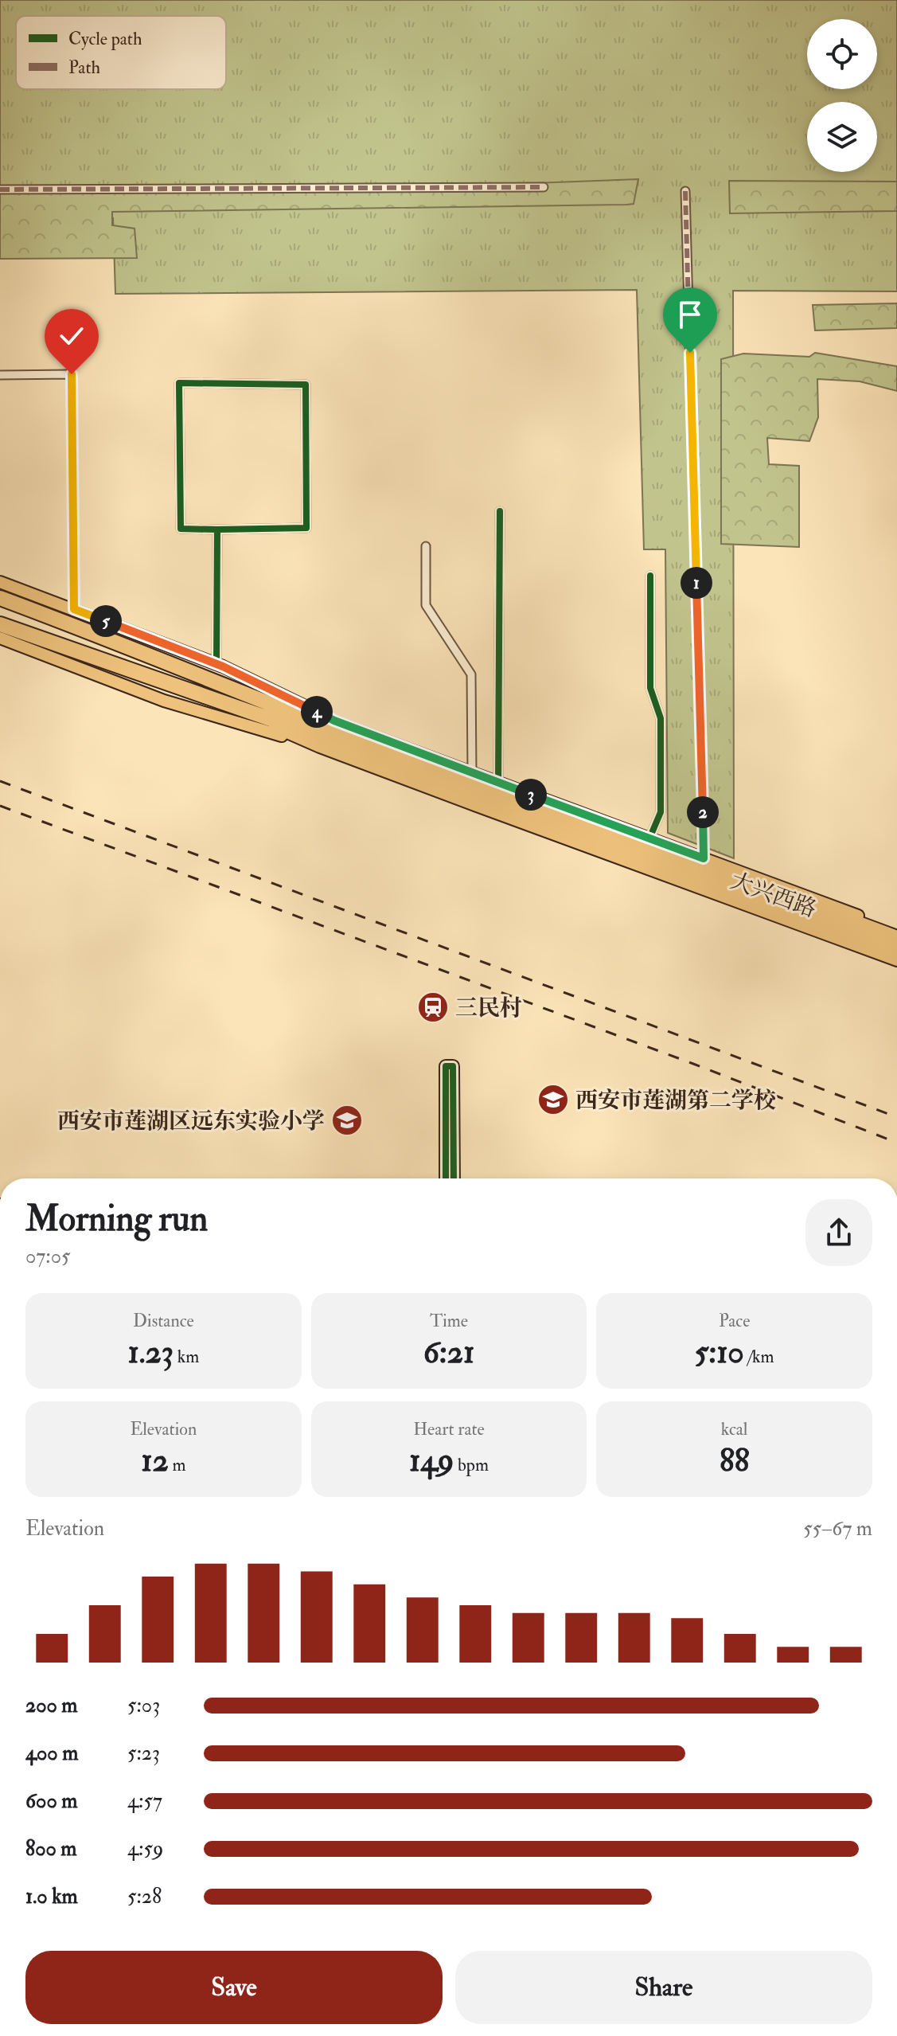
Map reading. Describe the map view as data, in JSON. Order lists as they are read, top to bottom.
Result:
{
  "streets": {
    "main road": ["大兴西路"]
  },
  "places": {
    "station": ["三民村"],
    "school or university": ["西安市莲湖第二学校", "西安市莲湖区远东实验小学"]
  },
  "legend": ["Cycle path", "Path"],
  "page": {
    "pins": [
      "1",
      "5",
      "4",
      "3",
      "2"
    ],
    "heading": ["Morning run", "07:05"],
    "stats": [
      ["Distance", "1.23 km"],
      ["Time", "6:21"],
      ["Pace", "5:10 /km"],
      ["Elevation", "12 m"],
      ["Heart rate", "149 bpm"],
      ["kcal", "88"]
    ],
    "chart": ["Elevation", "55–67 m"],
    "list": [
      {
        "name": "200 m",
        "note": "5:03"
      },
      {
        "name": "400 m",
        "note": "5:23"
      },
      {
        "name": "600 m",
        "note": "4:57"
      },
      {
        "name": "800 m",
        "note": "4:59"
      },
      {
        "name": "1.0 km",
        "note": "5:28"
      }
    ],
    "buttons": ["Save", "Share"]
  }
}
